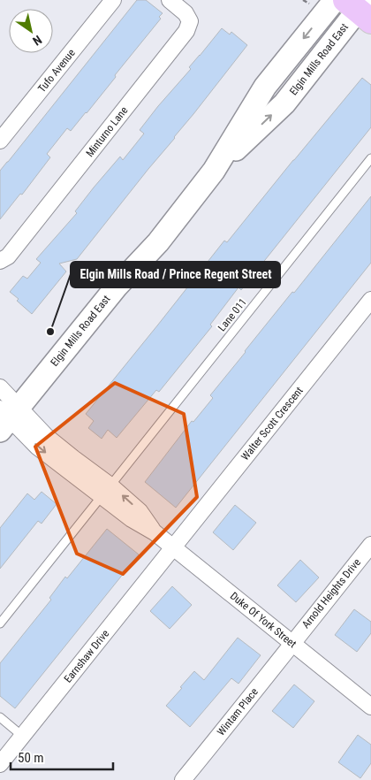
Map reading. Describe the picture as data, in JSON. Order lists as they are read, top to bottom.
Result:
{
  "streets": {
    "main road": ["Elgin Mills Road East"],
    "street": [
      "Tufo Avenue",
      "Minturno Lane",
      "Walter Scott Crescent",
      "Arnold Heights Drive",
      "Duke Of York Street",
      "Earnshaw Drive",
      "Wintam Place"
    ],
    "lane": ["Lane 011"]
  },
  "crossings": [
    ["Elgin Mills Road East", "Duke Of York Street"],
    ["Lane 011", "Duke Of York Street"],
    ["Walter Scott Crescent", "Duke Of York Street"],
    ["Walter Scott Crescent", "Earnshaw Drive"],
    ["Arnold Heights Drive", "Duke Of York Street"],
    ["Arnold Heights Drive", "Wintam Place"],
    ["Duke Of York Street", "Earnshaw Drive"],
    ["Duke Of York Street", "Wintam Place"]
  ],
  "places": ["Elgin Mills Road / Prince Regent Street"],
  "scale_bar": "50 m",
  "north": "bottom right"
}
